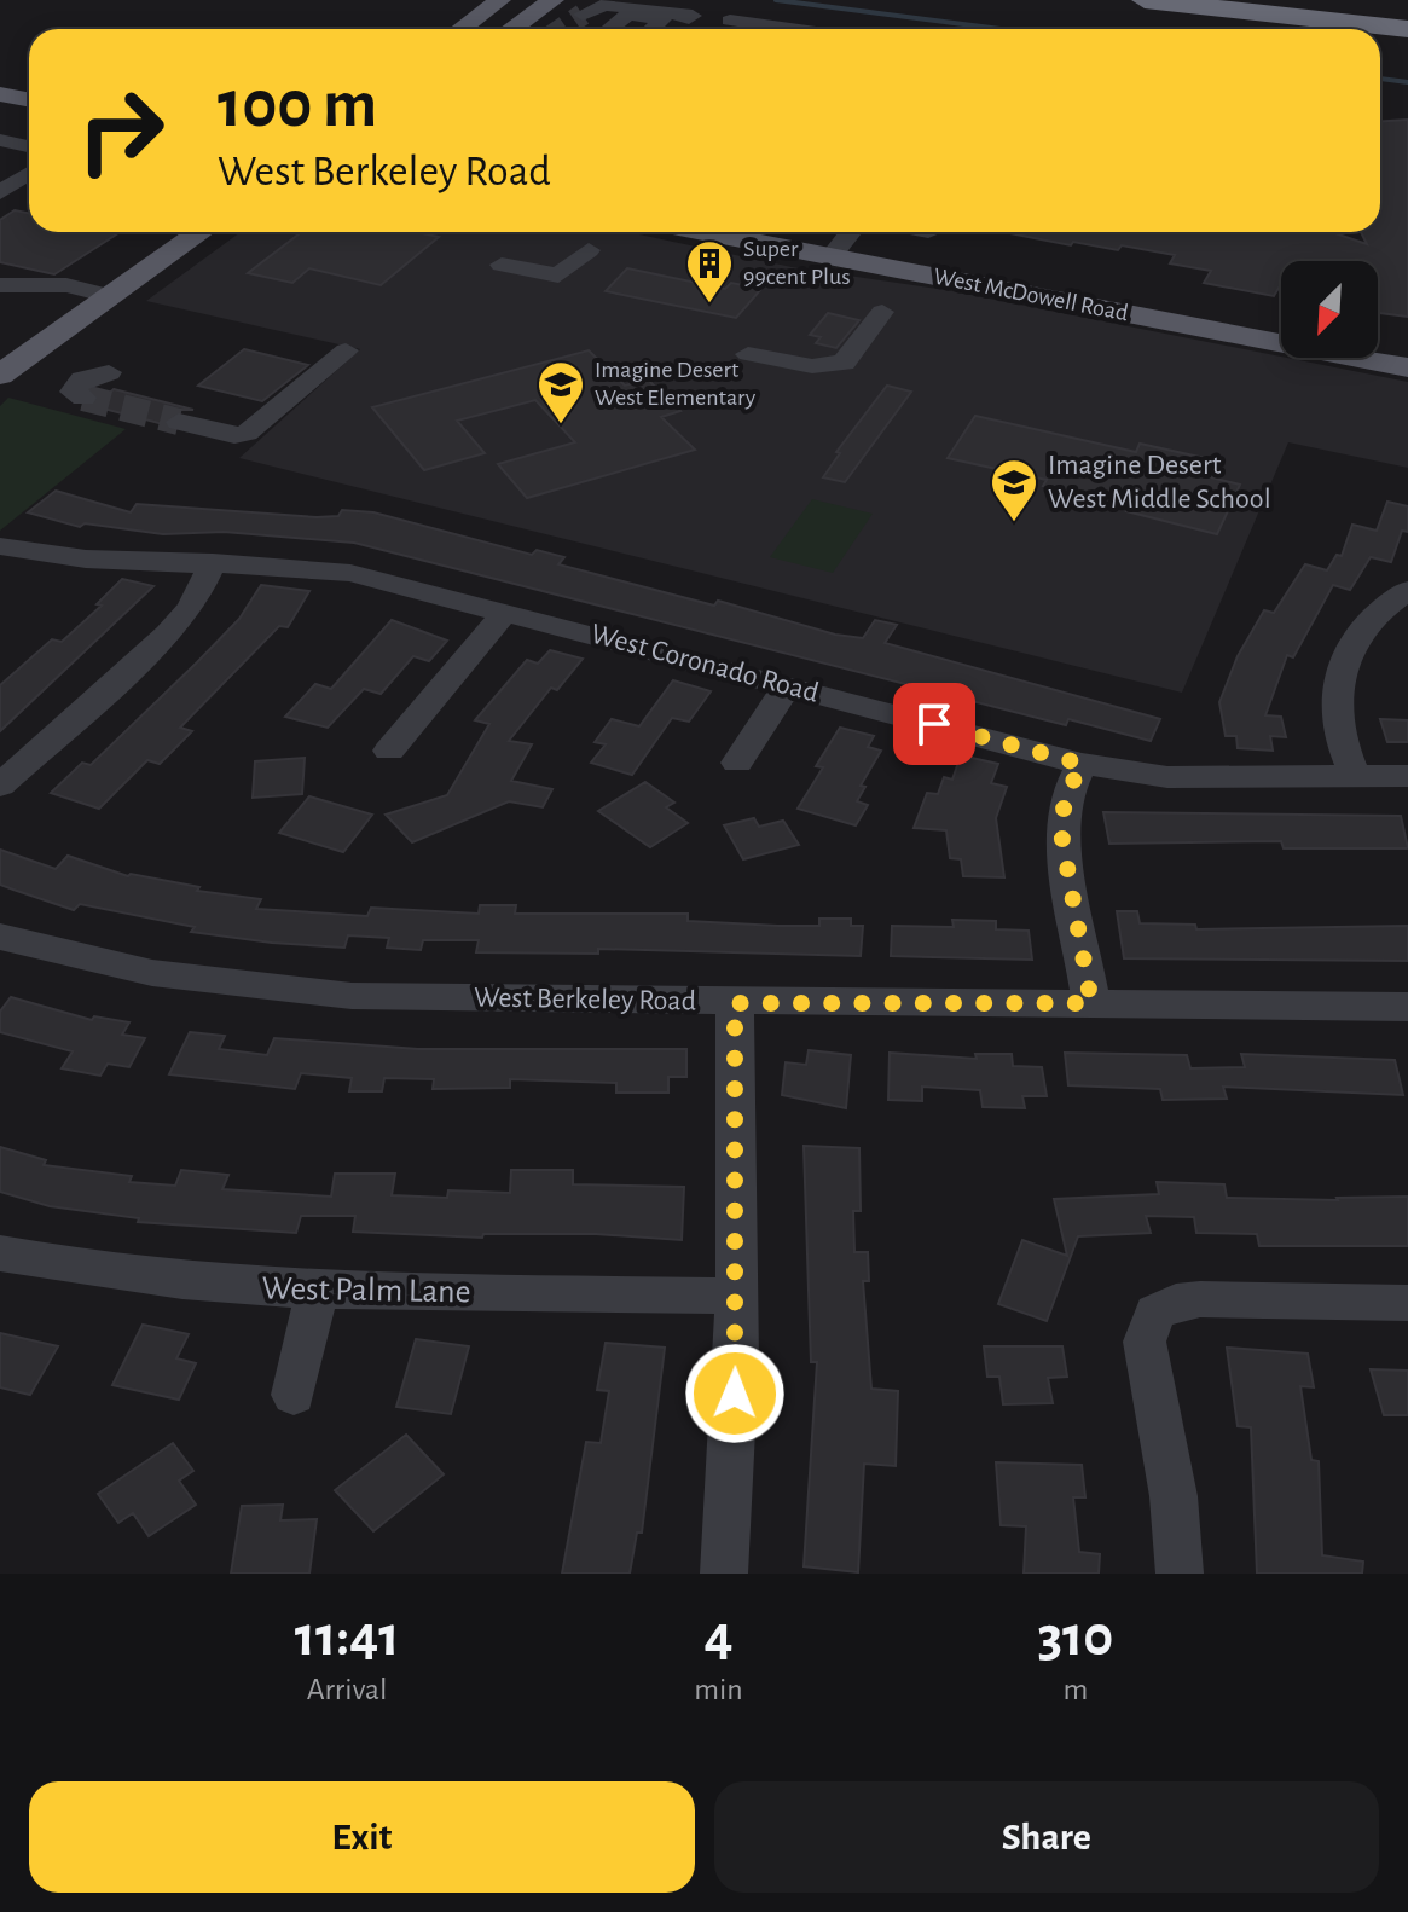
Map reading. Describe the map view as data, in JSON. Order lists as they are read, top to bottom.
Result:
{
  "streets": {
    "main road": ["West McDowell Road"],
    "street": ["West Coronado Road", "West Berkeley Road", "West Palm Lane"]
  },
  "places": {
    "building": ["Super 99cent Plus"],
    "school or university": ["Imagine Desert West Elementary", "Imagine Desert West Middle School"]
  },
  "north": "bottom left",
  "page": {
    "turn": ["100 m", "West Berkeley Road"],
    "eta": [
      "11:41",
      "Arrival",
      "4",
      "min",
      "310",
      "m"
    ],
    "buttons": ["Exit", "Share"]
  }
}
